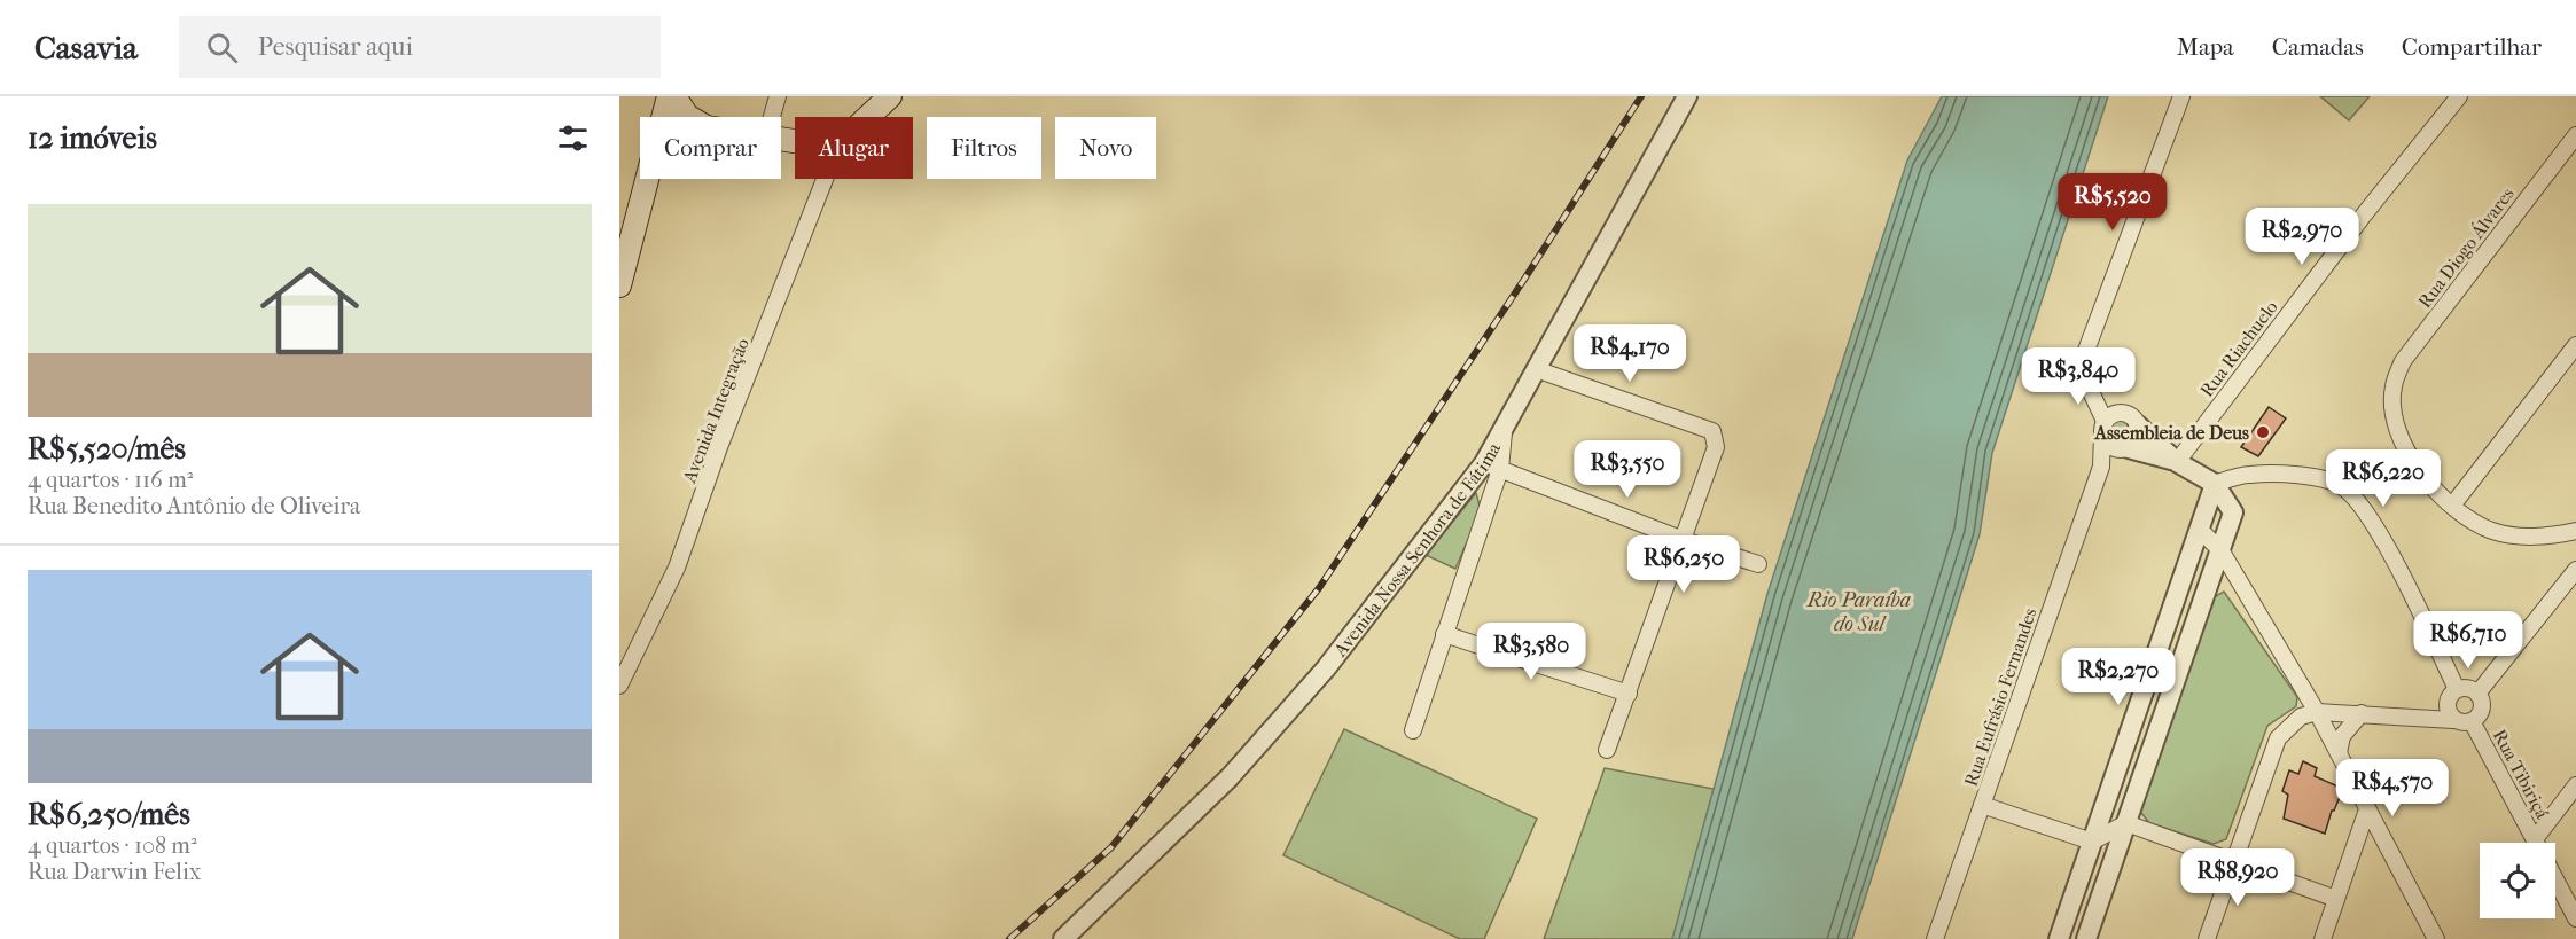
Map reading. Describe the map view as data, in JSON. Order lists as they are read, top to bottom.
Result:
{
  "streets": {
    "street": [
      "Rua Diogo Álvares",
      "Rua Riachuelo",
      "Avenida Integração",
      "Avenida Nossa Senhora de Fátima",
      "Rua Eufrásio Fernandes",
      "Rua Tibiriçá"
    ]
  },
  "water": ["Rio Paraíba do Sul"],
  "places": ["Assembleia de Deus"],
  "page": {
    "header": "Casavia",
    "search": "Pesquisar aqui",
    "nav": ["Mapa", "Camadas", "Compartilhar"],
    "heading": "12 imóveis",
    "chip": [
      "Comprar",
      "Alugar",
      "Filtros",
      "Novo"
    ],
    "price": [
      "R$5,520",
      "R$2,970",
      "R$4,170",
      "R$3,840",
      "R$3,550",
      "R$6,220",
      "R$6,250",
      "R$6,710",
      "R$3,580",
      "R$2,270",
      "R$4,570",
      "R$8,920"
    ],
    "list": [
      {
        "name": "R$5,520/mês",
        "note": "4 quartos · 116 m² · Rua Benedito Antônio de Oliveira"
      },
      {
        "name": "R$6,250/mês",
        "note": "4 quartos · 108 m² · Rua Darwin Felix"
      }
    ]
  }
}
